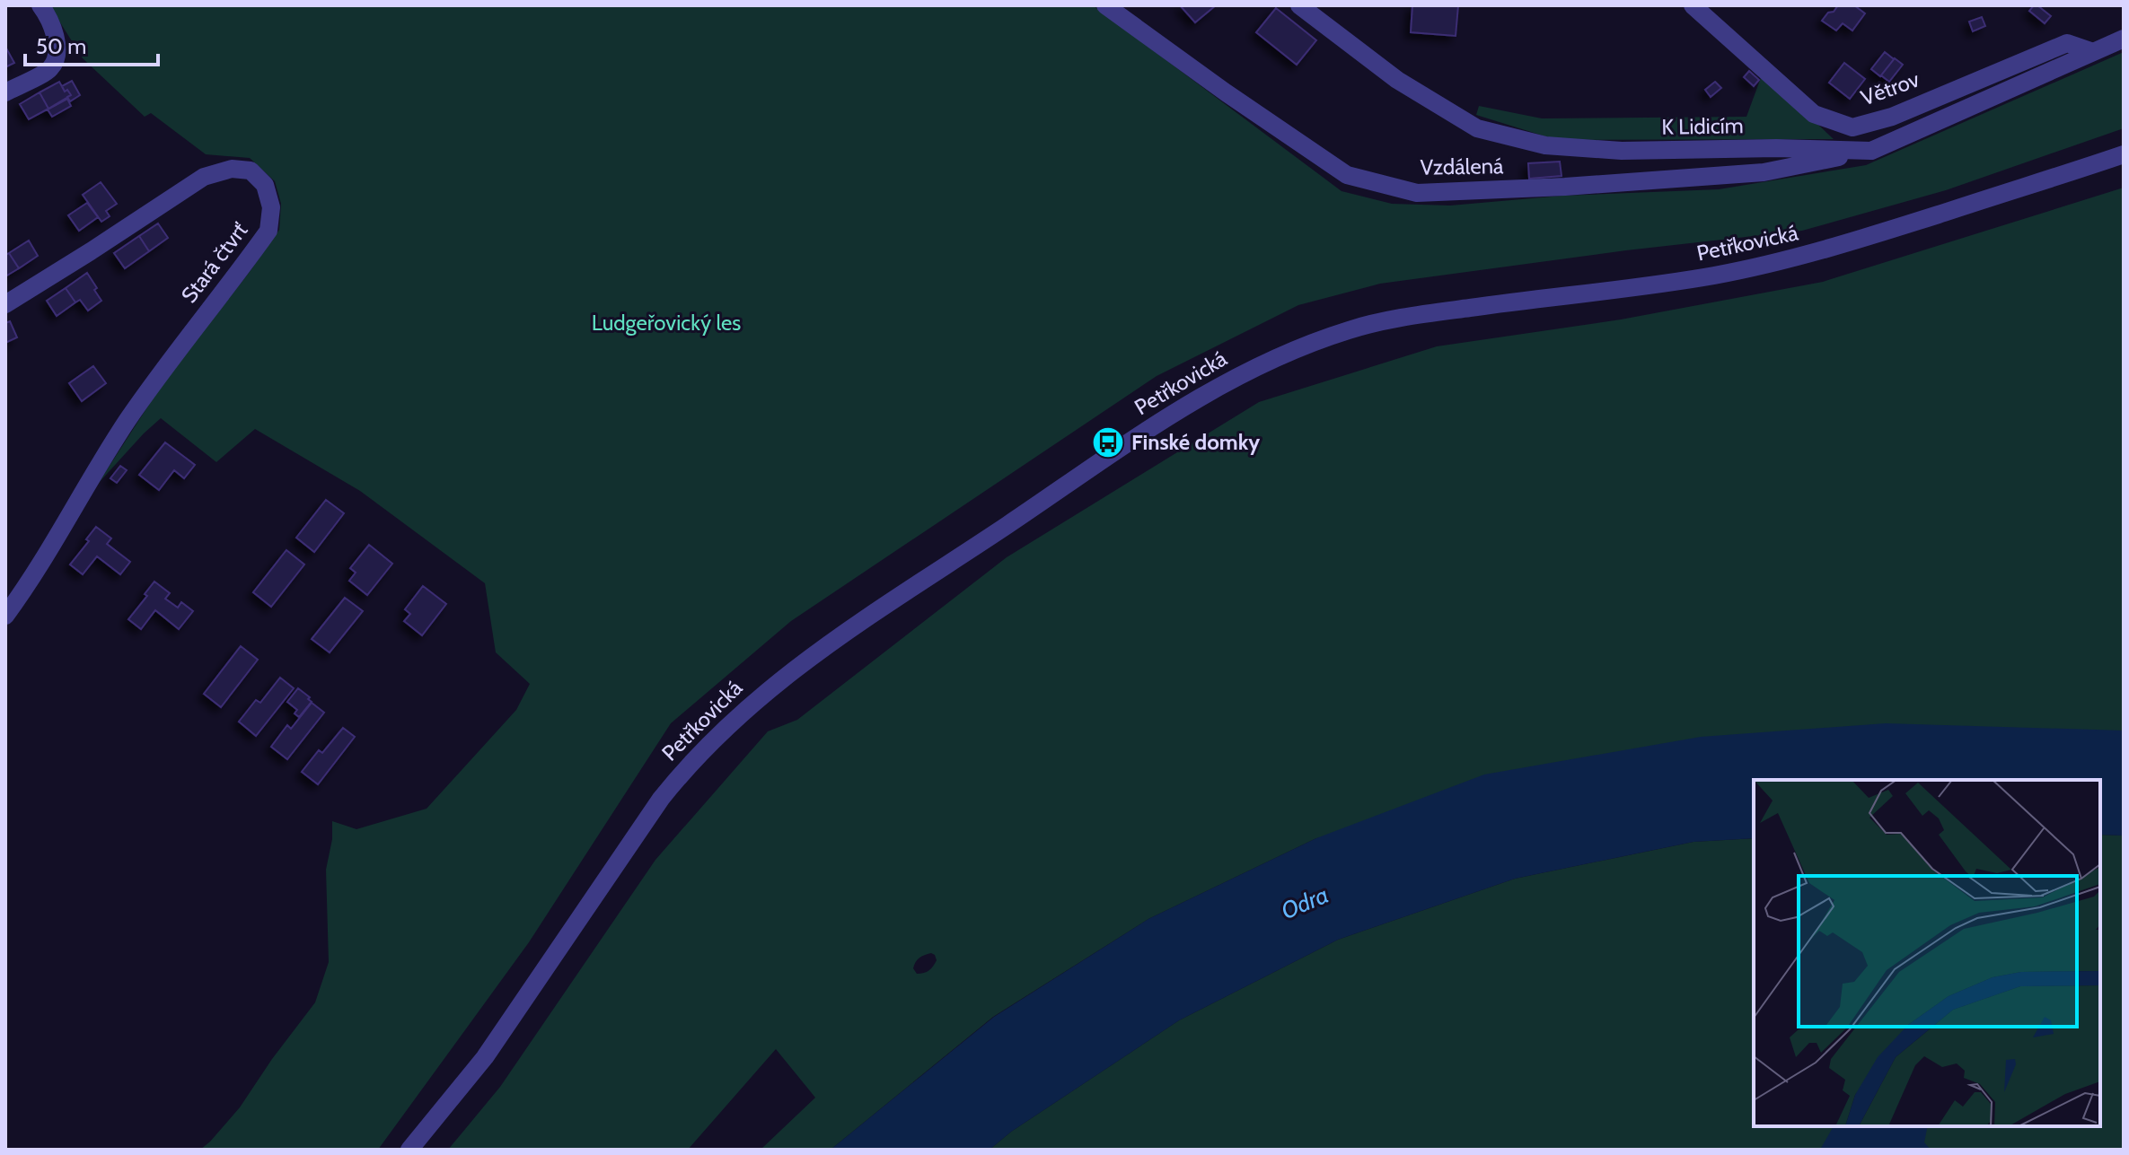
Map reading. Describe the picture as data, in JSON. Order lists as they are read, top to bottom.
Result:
{
  "streets": {
    "street": [
      "Větrov",
      "K Lidicím",
      "Vzdálená",
      "Petřkovická",
      "Stará čtvrť"
    ]
  },
  "crossings": [
    ["Větrov", "K Lidicím"],
    ["K Lidicím", "Vzdálená"]
  ],
  "water": ["Odra"],
  "parks": ["Ludgeřovický les"],
  "places": {
    "bus stop": ["Finské domky"]
  },
  "scale_bar": "50 m"
}
